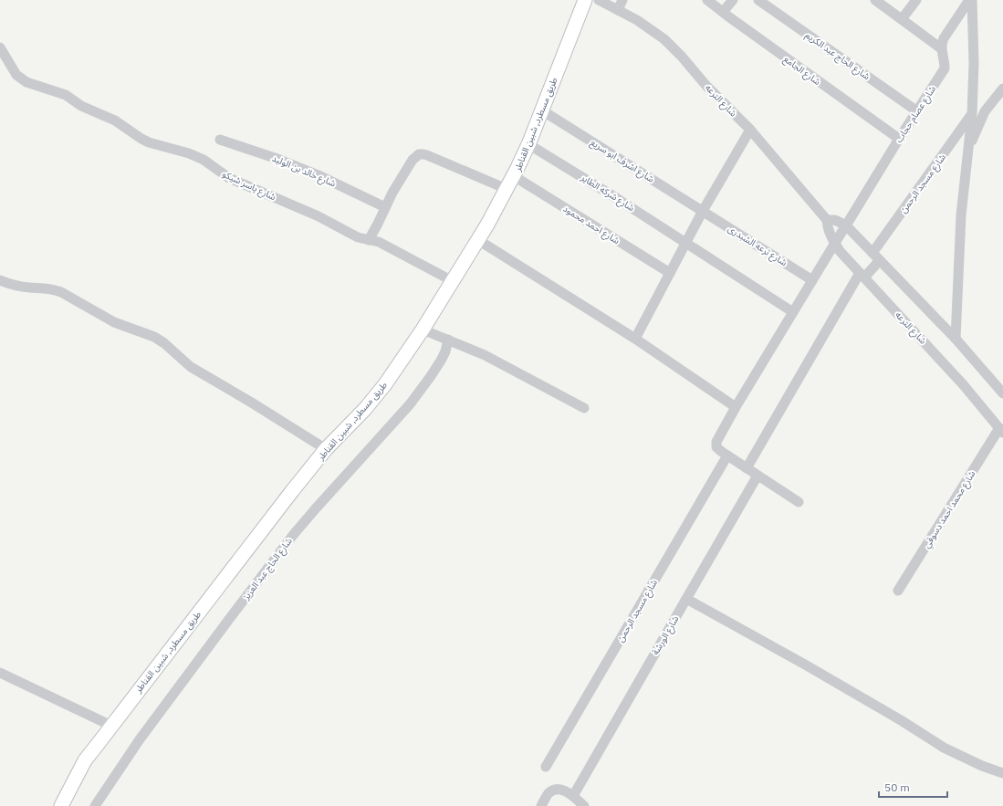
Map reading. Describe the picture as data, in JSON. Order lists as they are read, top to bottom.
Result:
{
  "streets": {
    "main road": ["طريق مسطرد, شبين القناطر"],
    "street": [
      "شارع الحاج عبد الكريم",
      "شارع الجامع",
      "شارع الترعه",
      "شارع عصام حجاب",
      "شارع اشرف ابو سريع",
      "شارع خالد بن الوليد",
      "شارع مسجد الرحمن",
      "شارع ياسر شيكو",
      "شارع شركه الطاير",
      "شارع احمد محمود",
      "شارع ترعه الشبدرى",
      "شارع محمد احمد دسوقي",
      "شارع الحاج عبد العزيز",
      "شارع الورشة"
    ]
  },
  "crossings": [
    ["شارع الحاج عبد الكريم", "شارع عصام حجاب"],
    ["شارع الجامع", "شارع عصام حجاب"],
    ["شارع الترعه", "شارع عصام حجاب"],
    ["شارع الترعه", "شارع مسجد الرحمن"],
    ["شارع الترعه", "شارع محمد احمد دسوقي"],
    ["شارع عصام حجاب", "شارع مسجد الرحمن"],
    ["شارع عصام حجاب", "شارع شركه الطاير"],
    ["شارع عصام حجاب", "شارع ترعه الشبدرى"],
    ["طريق مسطرد, شبين القناطر", "شارع اشرف ابو سريع"],
    ["طريق مسطرد, شبين القناطر", "شارع ياسر شيكو"],
    ["طريق مسطرد, شبين القناطر", "شارع شركه الطاير"],
    ["طريق مسطرد, شبين القناطر", "شارع احمد محمود"],
    ["شارع اشرف ابو سريع", "شارع ترعه الشبدرى"]
  ],
  "scale_bar": "50 m"
}
